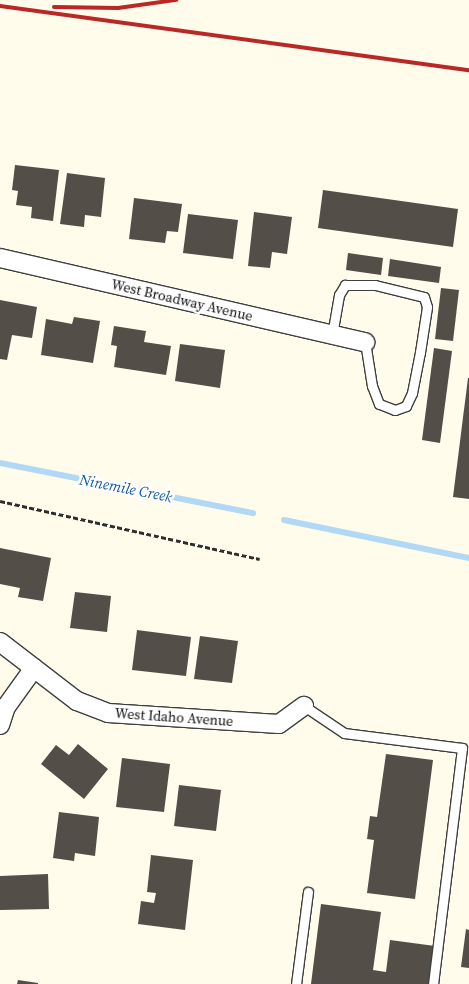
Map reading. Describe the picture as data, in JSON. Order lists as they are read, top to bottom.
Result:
{
  "streets": {
    "street": ["West Broadway Avenue", "West Idaho Avenue"]
  },
  "water": ["Ninemile Creek"]
}
